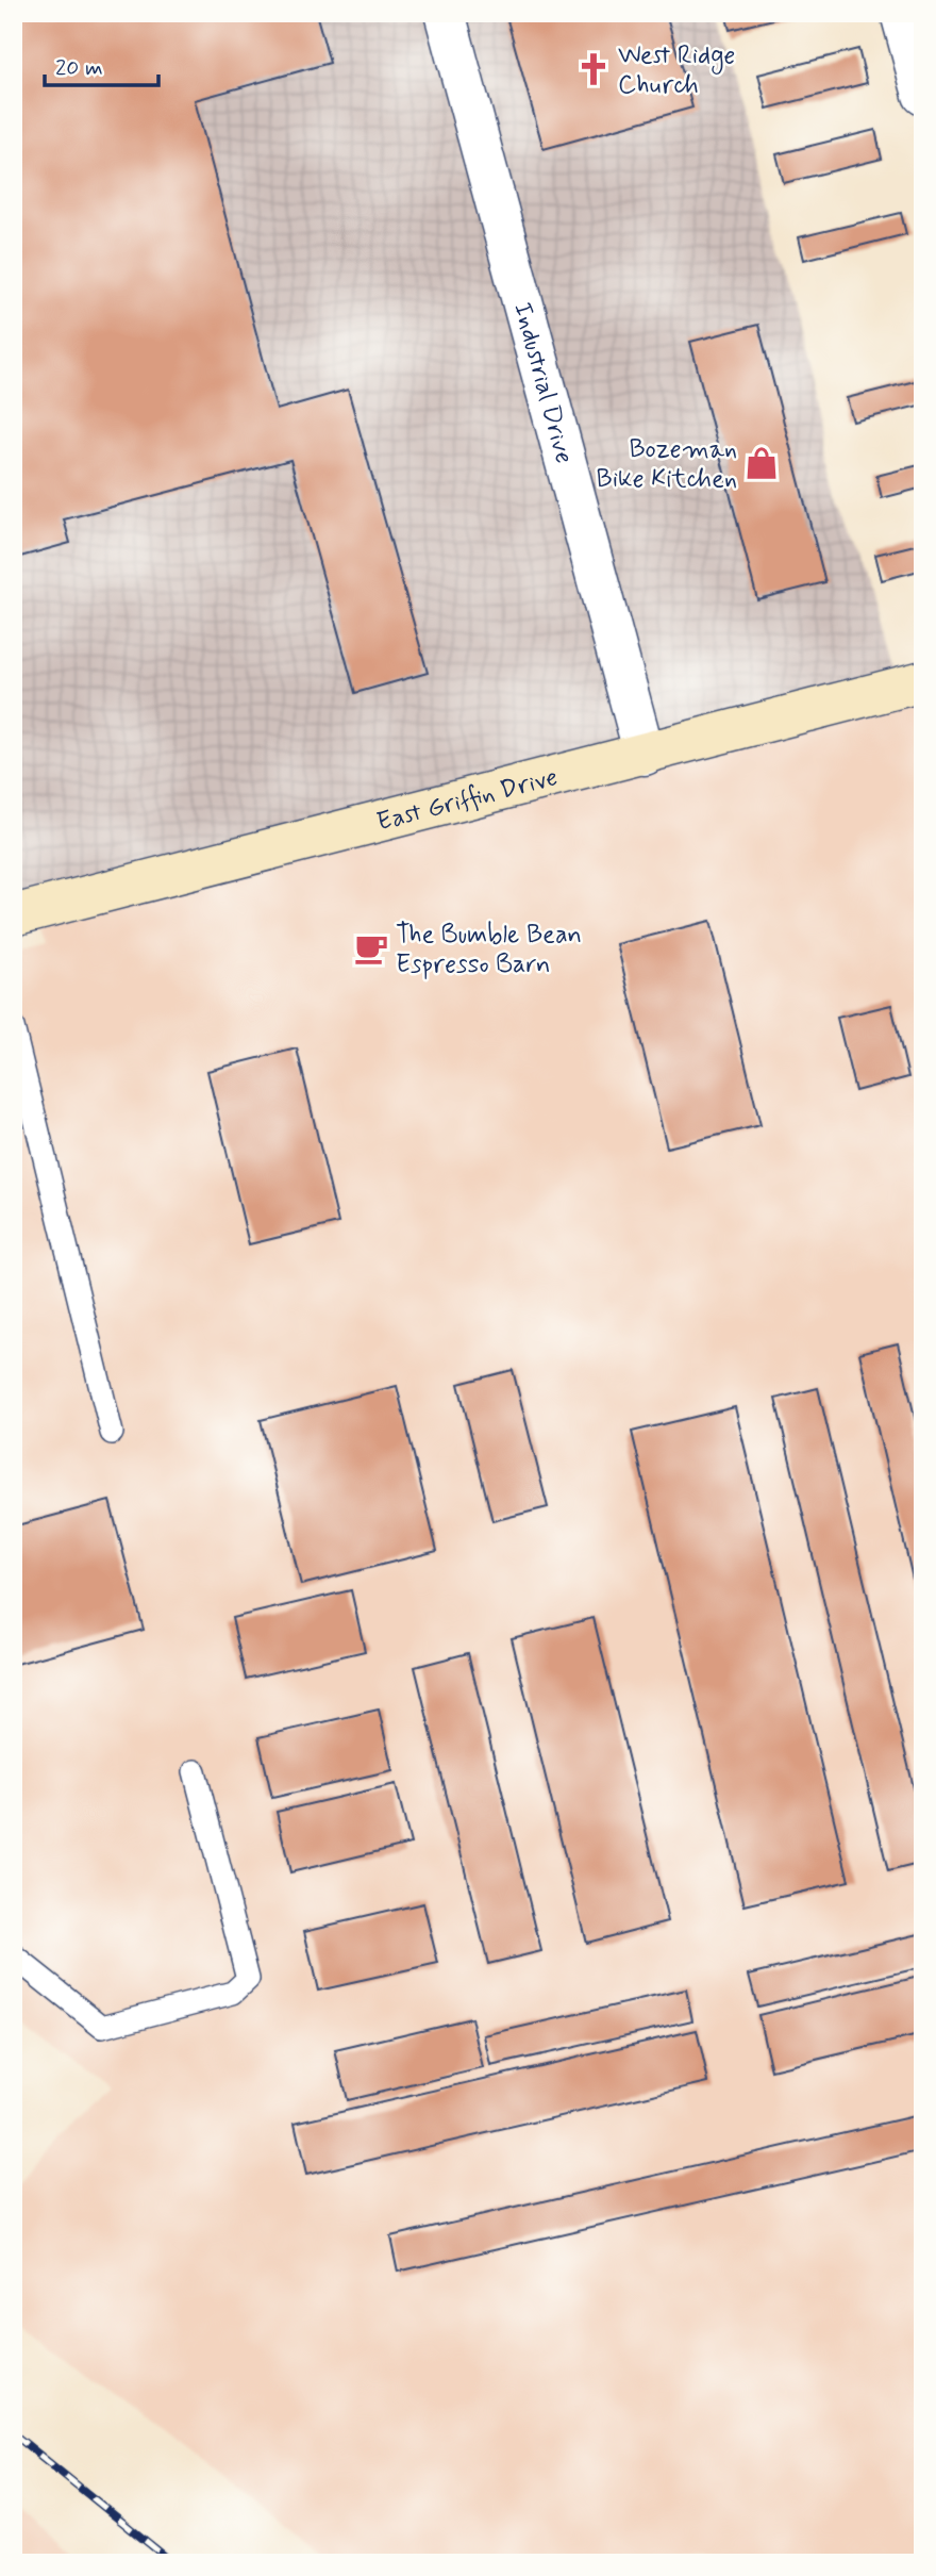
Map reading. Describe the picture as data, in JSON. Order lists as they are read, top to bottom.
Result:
{
  "streets": {
    "main road": ["East Griffin Drive"],
    "street": ["Industrial Drive"]
  },
  "crossings": [
    ["Industrial Drive", "East Griffin Drive"]
  ],
  "places": {
    "church": ["West Ridge Church"],
    "shop": ["Bozeman Bike Kitchen"],
    "cafe": ["The Bumble Bean Espresso Barn"]
  },
  "scale_bar": "20 m"
}
